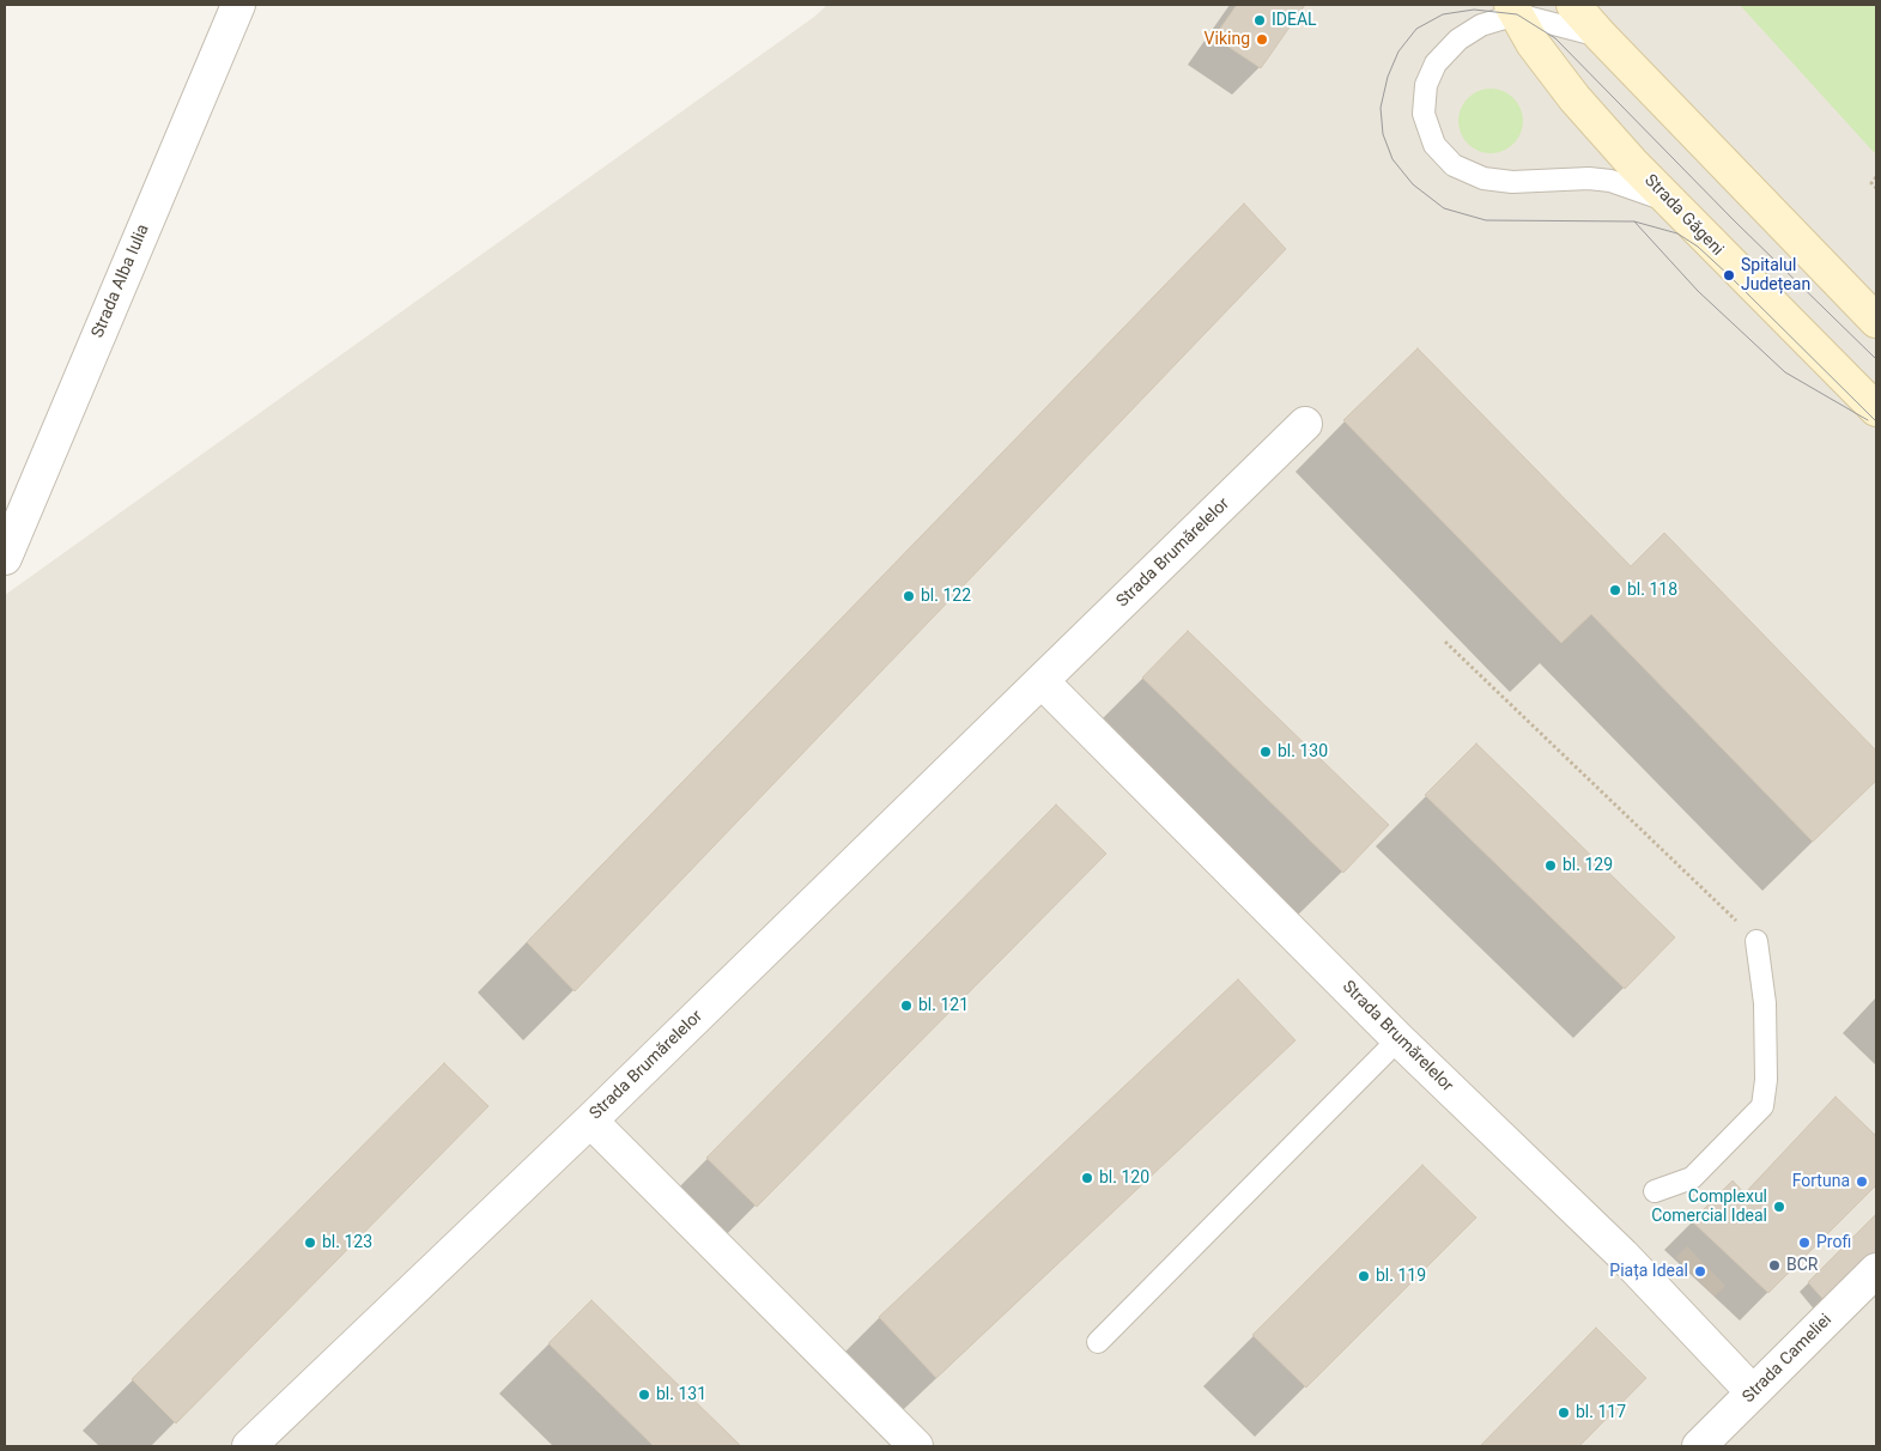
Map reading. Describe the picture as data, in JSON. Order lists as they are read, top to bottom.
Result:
{
  "streets": {
    "main road": ["Strada Găgeni"],
    "street": ["Strada Alba Iulia", "Strada Brumărelelor", "Strada Cameliei"]
  },
  "crossings": [
    ["Strada Brumărelelor", "Strada Cameliei"]
  ],
  "places": [
    "IDEAL",
    "Viking",
    "Spitalul Județean",
    "bl. 118",
    "bl. 122",
    "bl. 130",
    "bl. 129",
    "bl. 121",
    "bl. 120",
    "Fortuna",
    "Complexul Comercial Ideal",
    "bl. 123",
    "Profi",
    "BCR",
    "Piața Ideal",
    "bl. 119",
    "bl. 131",
    "bl. 117"
  ]
}
